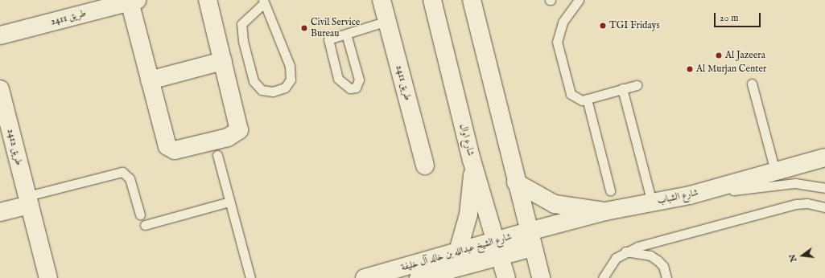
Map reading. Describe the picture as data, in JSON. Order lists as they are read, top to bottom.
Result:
{
  "streets": {
    "street": [
      "طريق 2411",
      "شارع اوال",
      "طريق 2412",
      "شارع الشباب",
      "شارع الشيخ عبدالله بن خالد آل خليفة"
    ]
  },
  "crossings": [
    ["شارع اوال", "شارع الشيخ عبدالله بن خالد آل خليفة"],
    ["شارع الشباب", "شارع الشيخ عبدالله بن خالد آل خليفة"]
  ],
  "places": [
    "TGI Fridays",
    "Civil Service Bureau",
    "Al Jazeera",
    "Al Murjan Center"
  ],
  "scale_bar": "20 m",
  "north": "left"
}
